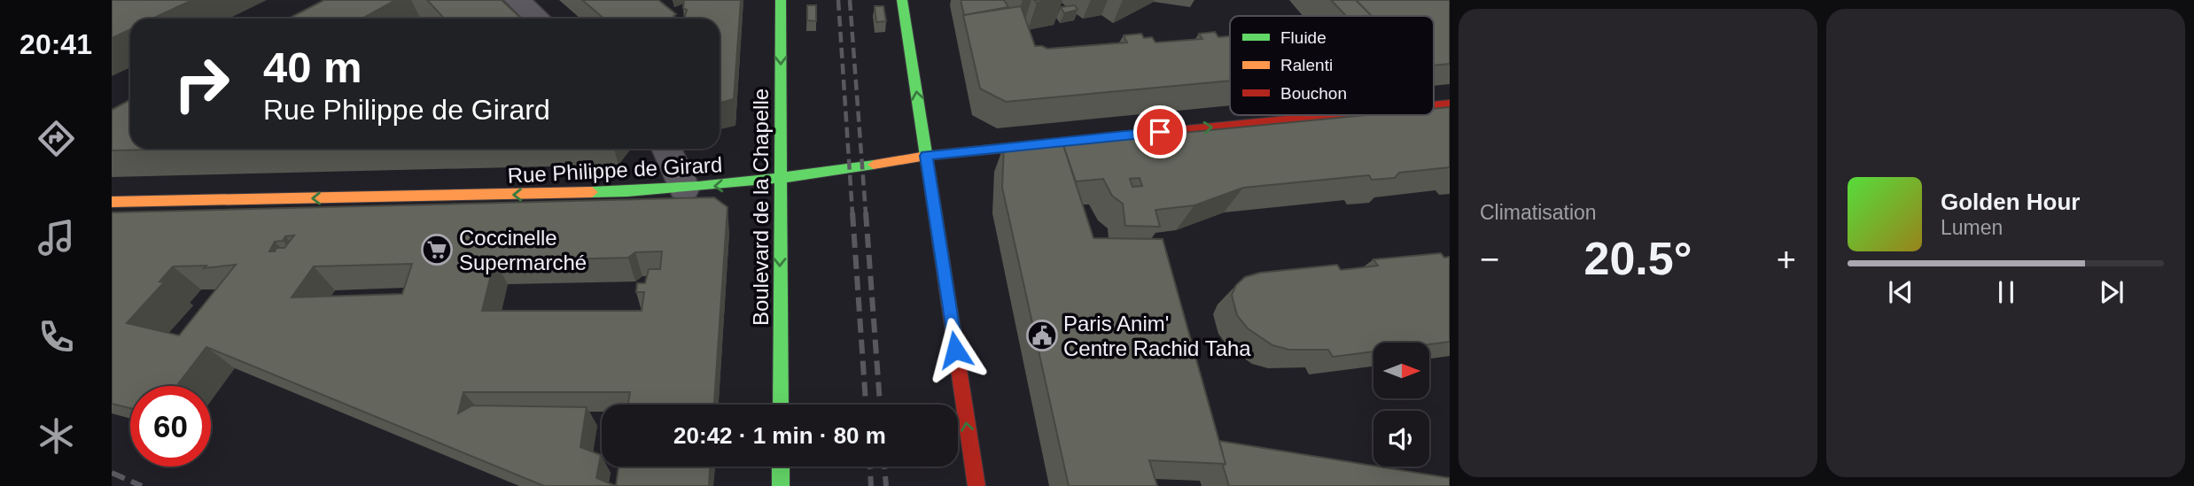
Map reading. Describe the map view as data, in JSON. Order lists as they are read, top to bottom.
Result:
{
  "streets": {
    "street": ["Rue Philippe de Girard", "Boulevard de la Chapelle"]
  },
  "crossings": [
    ["Rue Philippe de Girard", "Boulevard de la Chapelle"]
  ],
  "one_way": ["Boulevard de la Chapelle"],
  "places": {
    "supermarket": ["Coccinelle Supermarché"],
    "public building": ["Paris Anim' Centre Rachid Taha"]
  },
  "legend": ["Fluide", "Ralenti", "Bouchon"],
  "north": "right",
  "page": {
    "tabs": "20:41",
    "tile": "Climatisation",
    "turn": ["40 m", "Rue Philippe de Girard"],
    "song": ["Golden Hour", "Lumen"],
    "heat": ["−", "20.5°", "+"],
    "limit": "60",
    "trip": "20:42 · 1 min · 80 m"
  }
}
